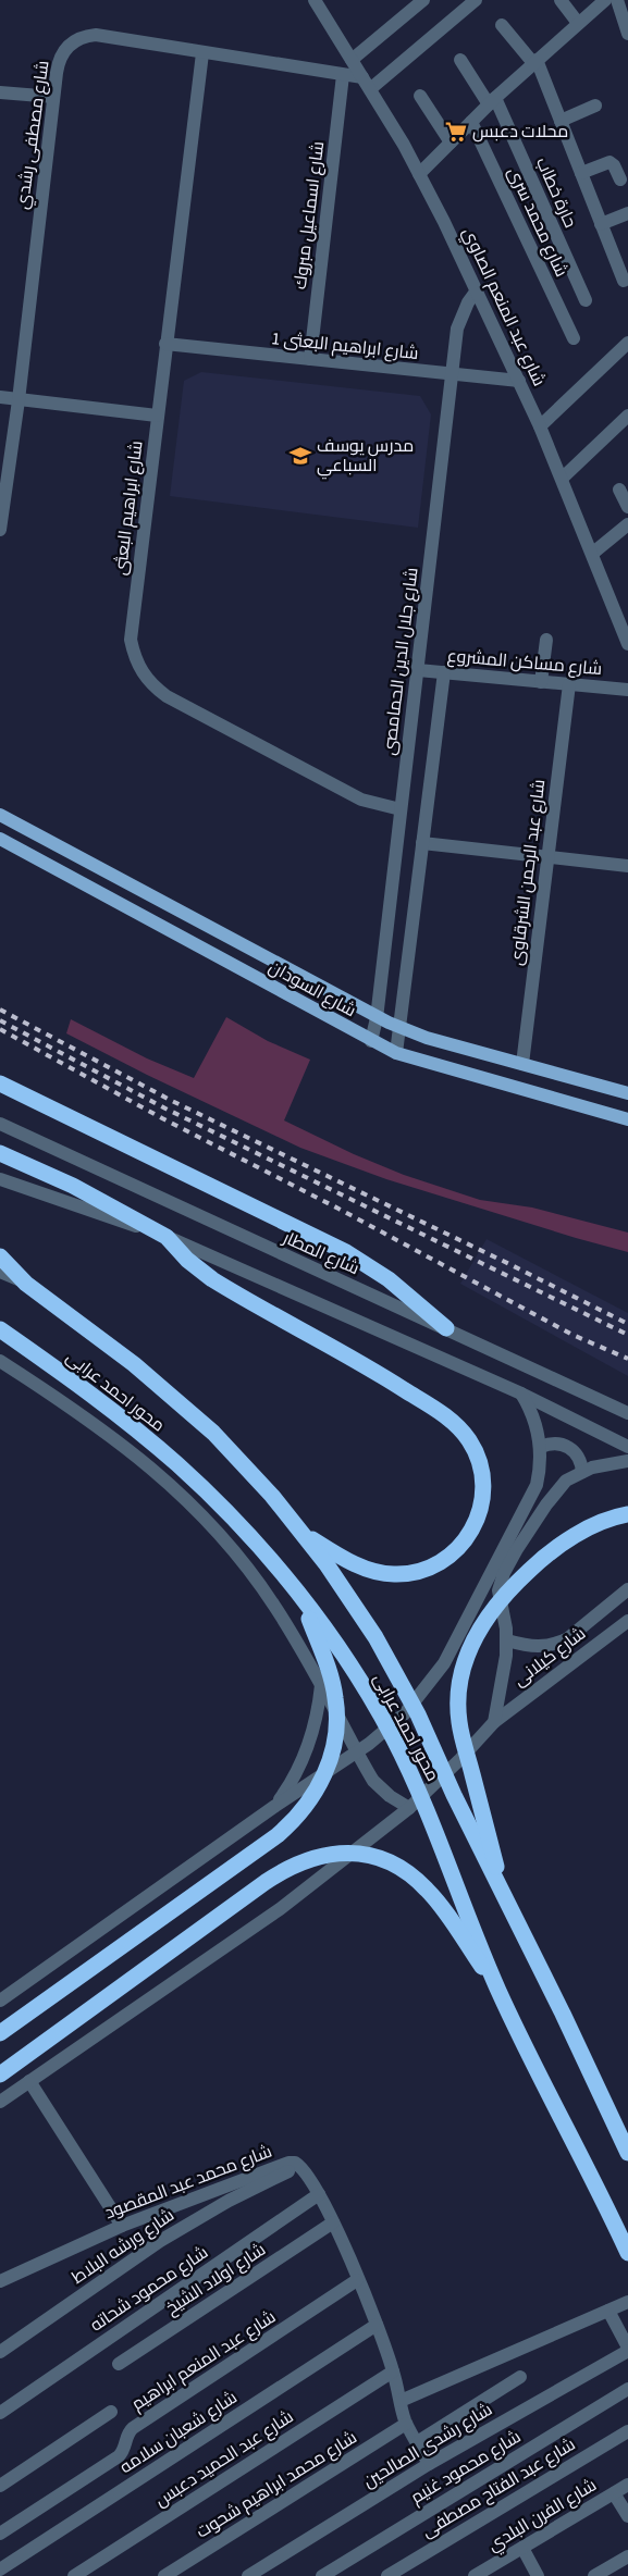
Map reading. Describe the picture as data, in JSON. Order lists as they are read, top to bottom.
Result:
{
  "streets": {
    "highway": ["محور احمد عرابى"],
    "main road": ["شارع السودان"],
    "street": [
      "شارع مصطفى رشدي",
      "حارة خطاب",
      "شارع اسماعيل مبروك",
      "شارع محمد سرى",
      "شارع عبد المنعم الصاوي",
      "شارع ابراهيم البعثى 1",
      "شارع ابراهيم البعثى",
      "شارع جلال الدين الحمامصى",
      "شارع مساكن المشروع",
      "شارع عبد الرحمن الشرقاوى",
      "شارع المطار",
      "شارع كيلانى",
      "شارع محمد عبد المقصود",
      "شارع ورشه البلاط",
      "شارع اولاد الشيخ",
      "شارع محمود شحاته",
      "شارع عبد المنعم ابراهيم",
      "شارع شعبان سلامه",
      "شارع رشدى الصالحين",
      "شارع عبد الحميد دعبس",
      "شارع محمود غنيم",
      "شارع محمد ابراهيم شحوت",
      "شارع عبد الفتاح مصطفى",
      "شارع الفرن البلدي"
    ]
  },
  "crossings": [
    ["شارع مصطفى رشدي", "شارع اسماعيل مبروك"],
    ["شارع مصطفى رشدي", "شارع عبد المنعم الصاوي"],
    ["شارع مصطفى رشدي", "شارع ابراهيم البعثى"],
    ["شارع اسماعيل مبروك", "شارع ابراهيم البعثى 1"],
    ["شارع عبد المنعم الصاوي", "شارع ابراهيم البعثى 1"],
    ["شارع عبد المنعم الصاوي", "شارع جلال الدين الحمامصى"],
    ["شارع ابراهيم البعثى 1", "شارع ابراهيم البعثى"],
    ["شارع ابراهيم البعثى 1", "شارع جلال الدين الحمامصى"],
    ["شارع ابراهيم البعثى", "شارع جلال الدين الحمامصى"],
    ["شارع جلال الدين الحمامصى", "شارع مساكن المشروع"],
    ["شارع جلال الدين الحمامصى", "شارع السودان"],
    ["شارع مساكن المشروع", "شارع عبد الرحمن الشرقاوى"],
    ["شارع عبد الرحمن الشرقاوى", "شارع السودان"],
    ["شارع محمد عبد المقصود", "شارع ورشه البلاط"],
    ["شارع محمد عبد المقصود", "شارع اولاد الشيخ"],
    ["شارع محمد عبد المقصود", "شارع محمود شحاته"],
    ["شارع محمد عبد المقصود", "شارع عبد المنعم ابراهيم"],
    ["شارع محمد عبد المقصود", "شارع شعبان سلامه"],
    ["شارع محمد عبد المقصود", "شارع رشدى الصالحين"],
    ["شارع محمد عبد المقصود", "شارع عبد الحميد دعبس"],
    ["شارع محمد عبد المقصود", "شارع محمد ابراهيم شحوت"]
  ],
  "places": {
    "supermarket": ["محلات دعبس"],
    "school or university": ["مدرس يوسف السباعي"]
  }
}
